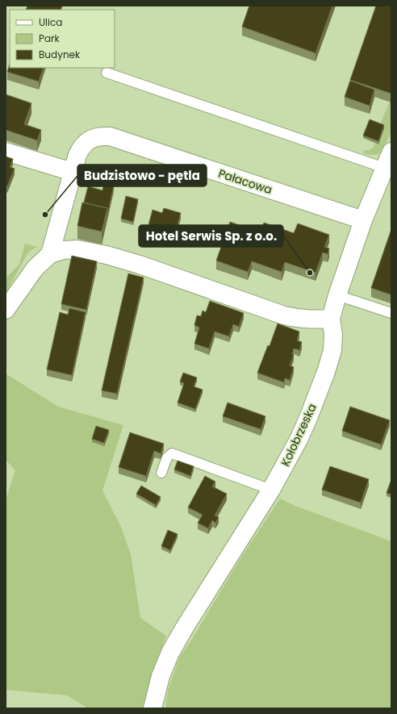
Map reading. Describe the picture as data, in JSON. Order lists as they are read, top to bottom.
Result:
{
  "streets": {
    "street": ["Pałacowa", "Kołobrzeska"]
  },
  "crossings": [
    ["Pałacowa", "Kołobrzeska"]
  ],
  "places": ["Budzistowo - pętla", "Hotel Serwis Sp. z o.o."],
  "legend": ["Ulica", "Park", "Budynek"]
}
